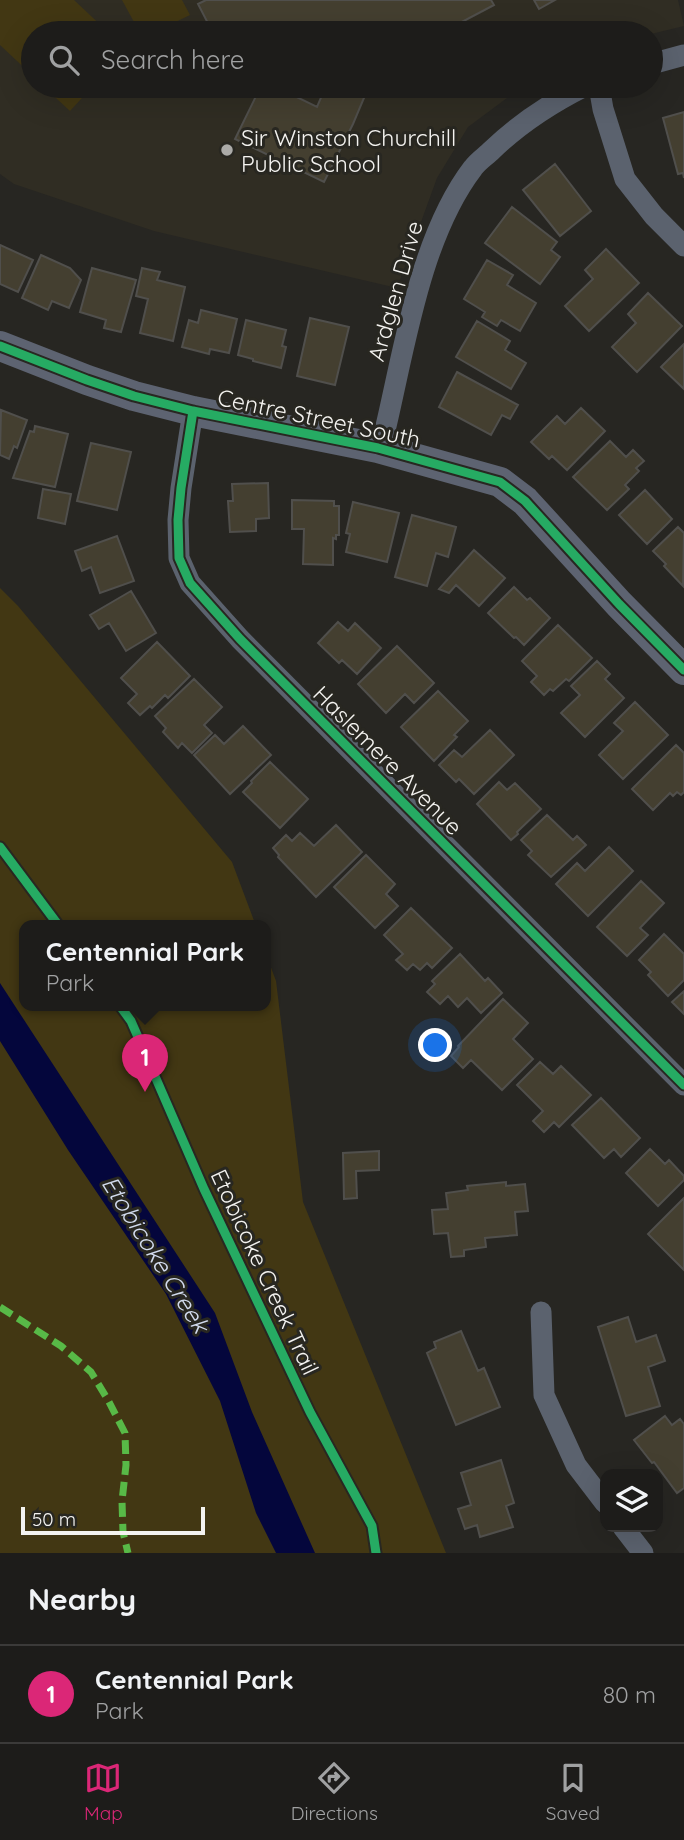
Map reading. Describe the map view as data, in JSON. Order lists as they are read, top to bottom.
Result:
{
  "streets": {
    "street": ["Ardglen Drive", "Centre Street South", "Haslemere Avenue"],
    "cycle path": ["Etobicoke Creek Trail"]
  },
  "crossings": [
    ["Ardglen Drive", "Centre Street South"],
    ["Centre Street South", "Haslemere Avenue"]
  ],
  "water": ["Etobicoke Creek"],
  "places": ["Sir Winston Churchill Public School"],
  "scale_bar": "50 m",
  "page": {
    "search": "Search here",
    "popup": ["Centennial Park", "Park"],
    "pins": "1",
    "scale": "50 m",
    "heading": "Nearby",
    "list": [
      {
        "mark": "1",
        "name": "Centennial Park",
        "note": "Park",
        "value": "80 m"
      }
    ],
    "nav": ["Map", "Directions", "Saved"]
  }
}
